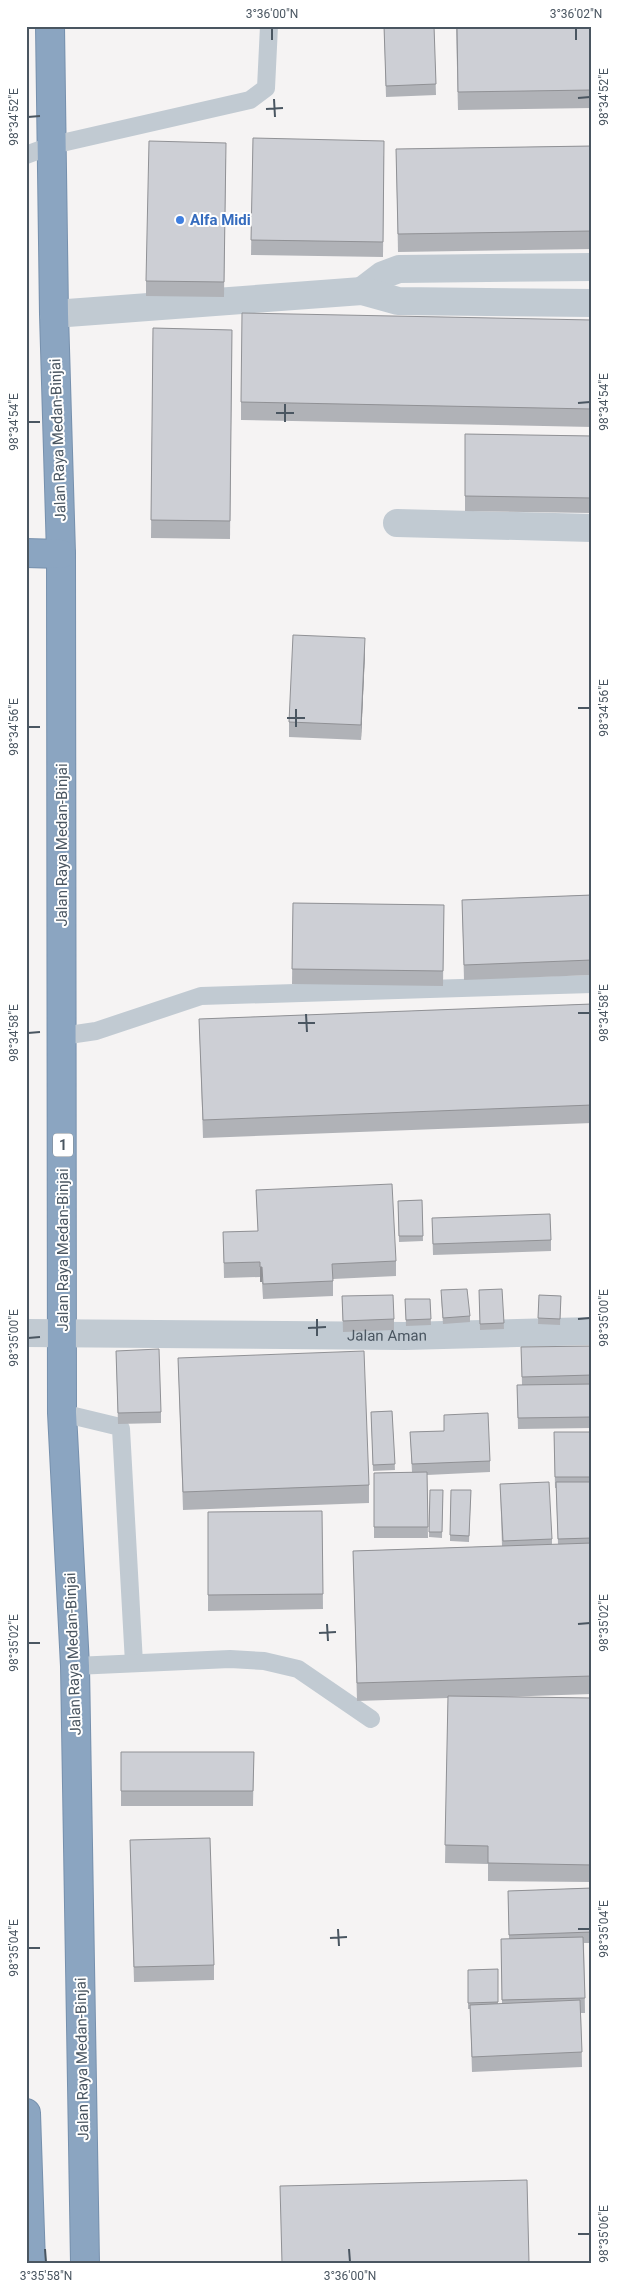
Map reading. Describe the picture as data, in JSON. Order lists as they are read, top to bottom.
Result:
{
  "streets": {
    "highway": ["Jalan Raya Medan-Binjai", "1"],
    "street": ["Jalan Aman"]
  },
  "crossings": [
    ["Jalan Raya Medan-Binjai", "Jalan Aman"]
  ],
  "places": ["Alfa Midi"],
  "coordinates": [
    "3°36'00\"N",
    "3°36'02\"N",
    "98°34'52\"E",
    "98°34'54\"E",
    "98°34'56\"E",
    "98°34'58\"E",
    "98°35'00\"E",
    "98°35'02\"E",
    "98°35'04\"E",
    "98°35'06\"E",
    "3°35'58\"N"
  ]
}
